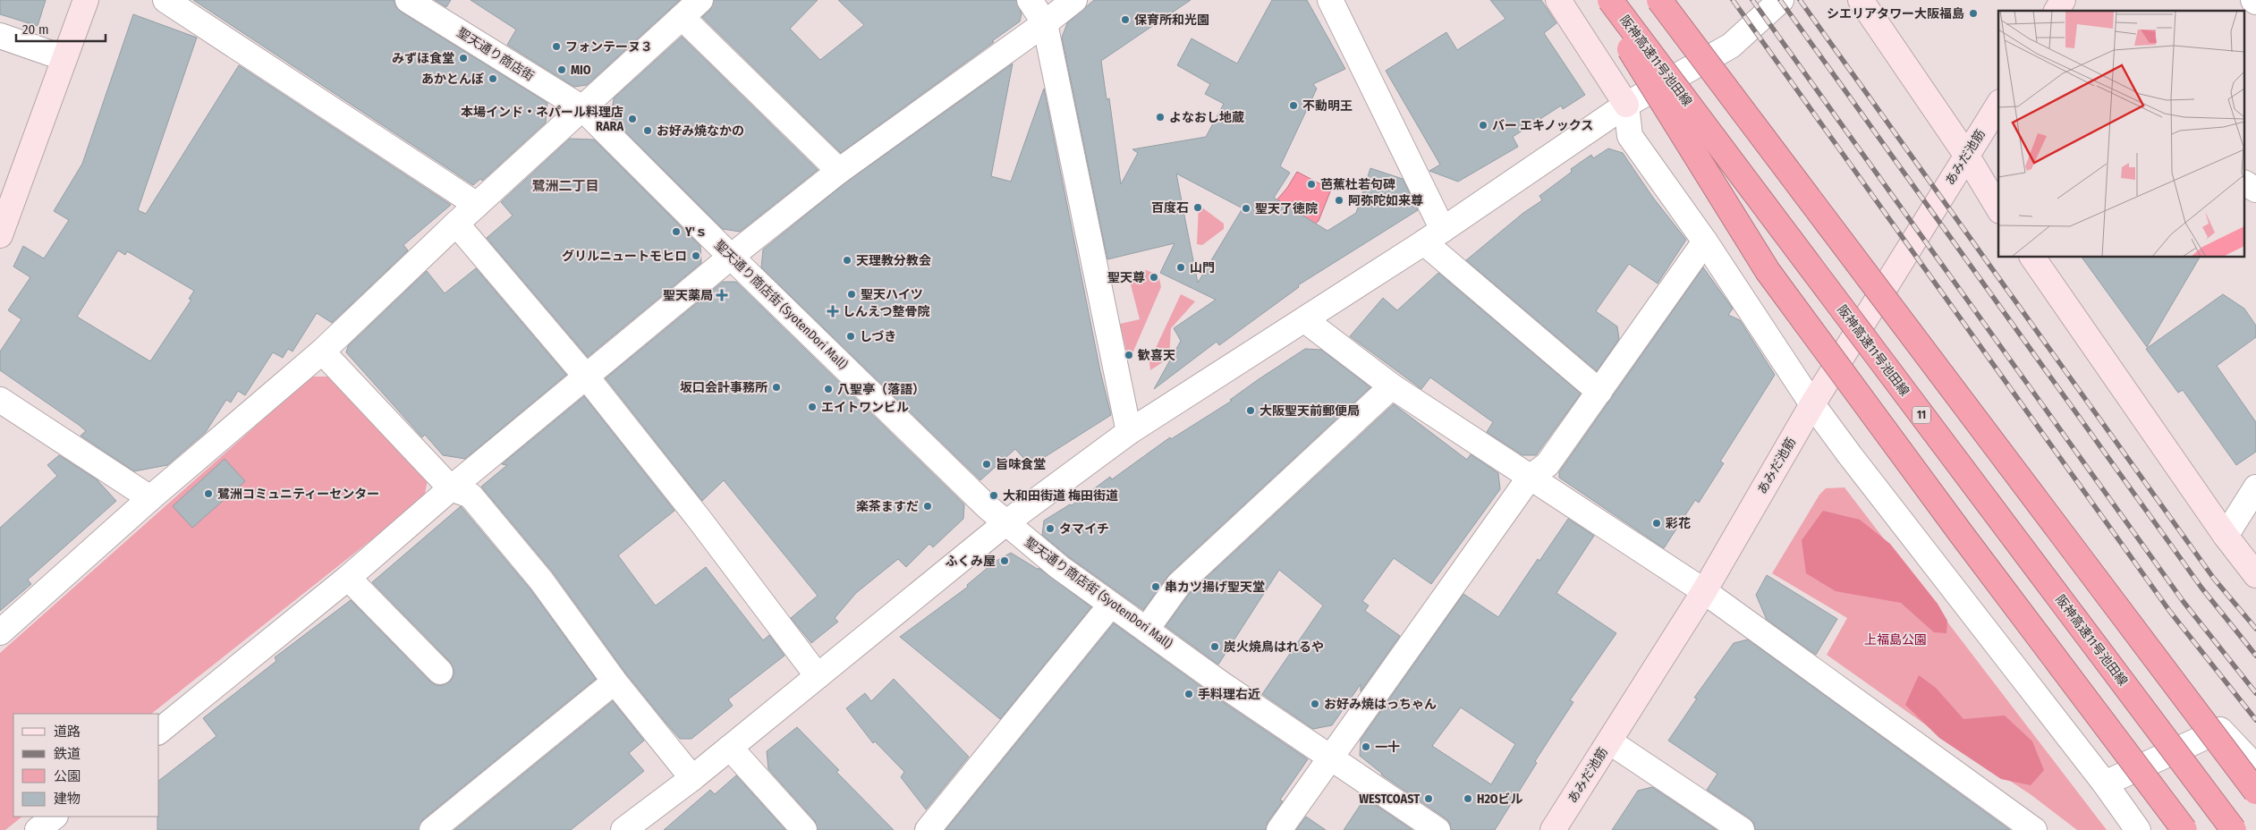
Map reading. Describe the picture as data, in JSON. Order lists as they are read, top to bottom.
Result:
{
  "streets": {
    "highway": ["阪神高速11号池田線", "11"],
    "street": ["聖天通り商店街", "あみだ池筋", "聖天通り商店街 (SyotenDori Mall)"]
  },
  "crossings": [
    ["聖天通り商店街", "聖天通り商店街 (SyotenDori Mall)"]
  ],
  "districts": ["鷺洲二丁目"],
  "parks": ["上福島公園"],
  "places": {
    "other": [
      "シエリアタワー大阪福島",
      "保育所和光園",
      "フォンテーヌ３",
      "みずほ食堂",
      "MIO",
      "あかとんぼ",
      "不動明王",
      "よなおし地蔵",
      "本場インド・ネパール料理店 RARA",
      "バー エキノックス",
      "お好み焼なかの",
      "芭蕉杜若句碑",
      "阿弥陀如来尊",
      "百度石",
      "聖天了徳院",
      "Y'ｓ",
      "グリルニュートモヒロ",
      "天理教分教会",
      "山門",
      "聖天尊",
      "聖天ハイツ",
      "しづき",
      "歓喜天",
      "坂口会計事務所",
      "八聖亭（落語）",
      "エイトワンビル",
      "大阪聖天前郵便局",
      "旨味食堂",
      "鷺洲コミュニティーセンター",
      "大和田街道 梅田街道",
      "楽茶ますだ",
      "彩花",
      "タマイチ",
      "ふくみ屋",
      "串カツ揚げ聖天堂",
      "炭火焼鳥はれるや",
      "手料理右近",
      "お好み焼はっちゃん",
      "一十",
      "WESTCOAST",
      "H2Oビル"
    ],
    "health": ["聖天薬局", "しんえつ整骨院"]
  },
  "legend": [
    "道路",
    "鉄道",
    "公園",
    "建物"
  ],
  "scale_bar": "20 m"
}
